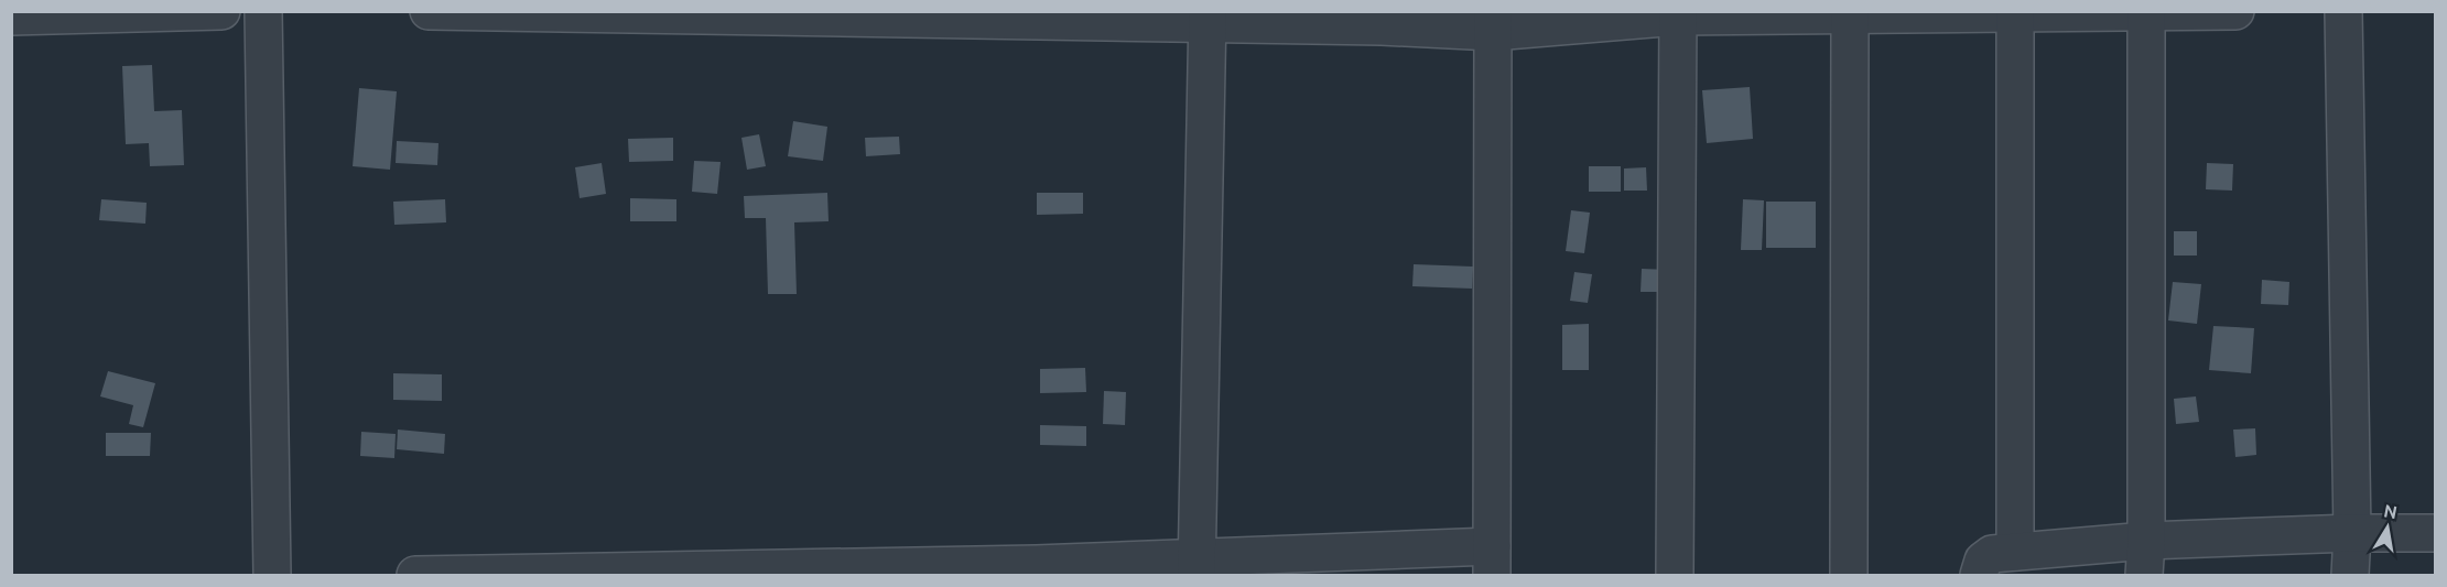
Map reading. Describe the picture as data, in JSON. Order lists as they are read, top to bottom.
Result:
{
  "north": "top"
}
